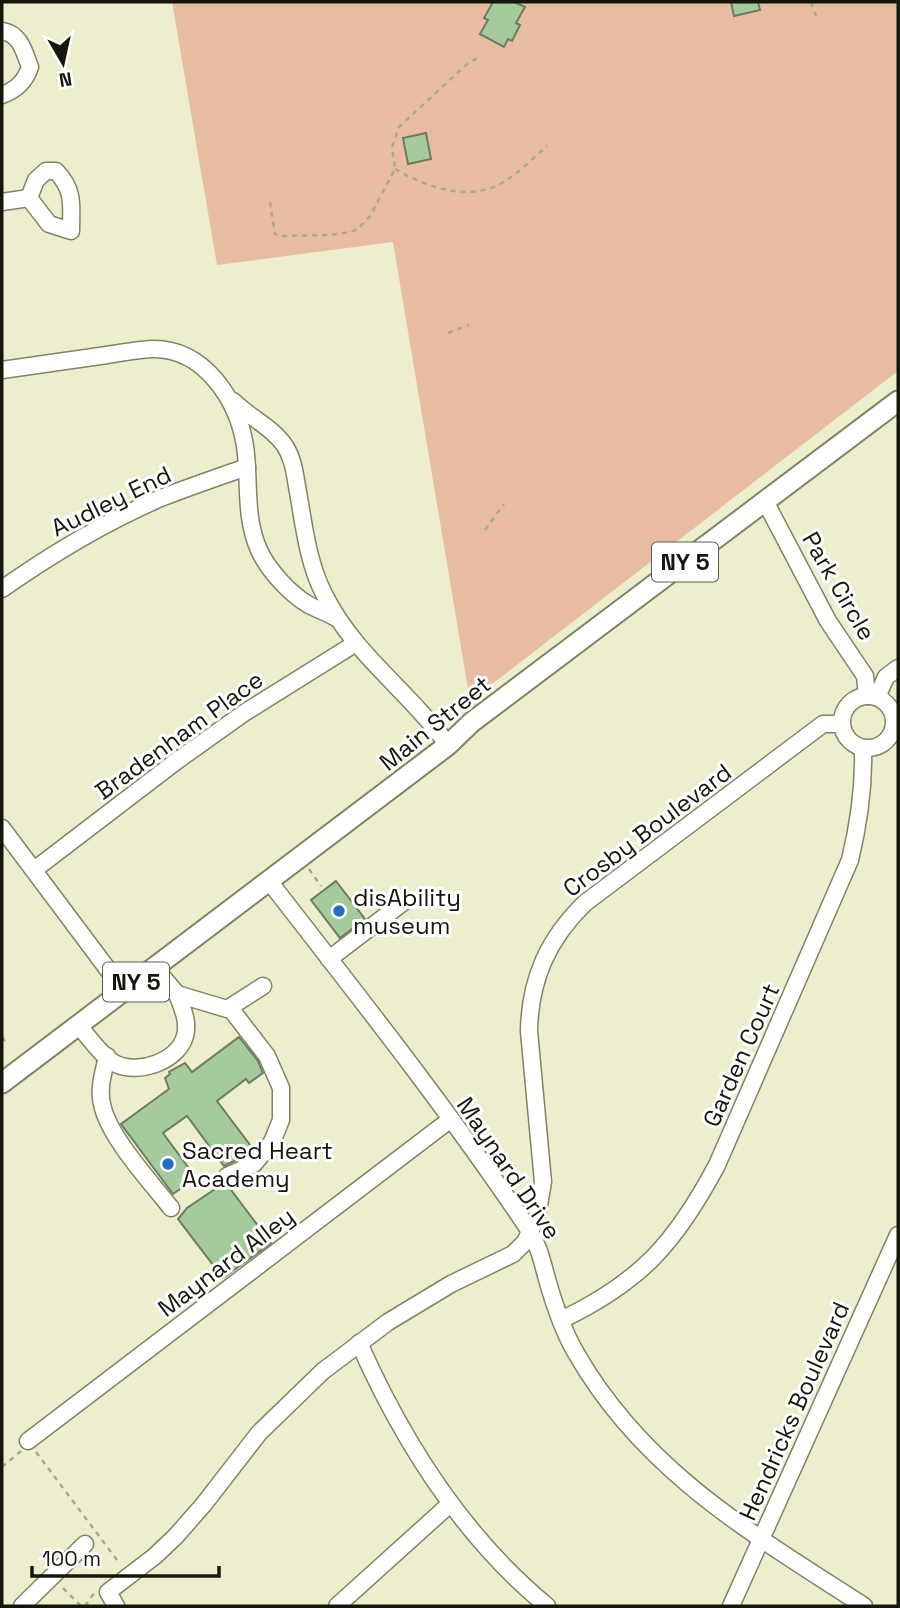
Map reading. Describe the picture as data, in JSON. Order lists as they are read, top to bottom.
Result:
{
  "streets": {
    "main road": ["NY 5", "Main Street"],
    "street": [
      "Audley End",
      "Park Circle",
      "Bradenham Place",
      "Crosby Boulevard",
      "Garden Court",
      "Maynard Drive",
      "Maynard Alley",
      "Hendricks Boulevard"
    ]
  },
  "crossings": [
    ["Park Circle", "Main Street"],
    ["Park Circle", "Crosby Boulevard"],
    ["Park Circle", "Garden Court"],
    ["Main Street", "Maynard Drive"],
    ["Crosby Boulevard", "Garden Court"],
    ["Crosby Boulevard", "Maynard Drive"],
    ["Garden Court", "Maynard Drive"],
    ["Maynard Drive", "Maynard Alley"],
    ["Maynard Drive", "Hendricks Boulevard"]
  ],
  "places": ["disAbility museum", "Sacred Heart Academy"],
  "scale_bar": "100 m",
  "north": "bottom"
}
